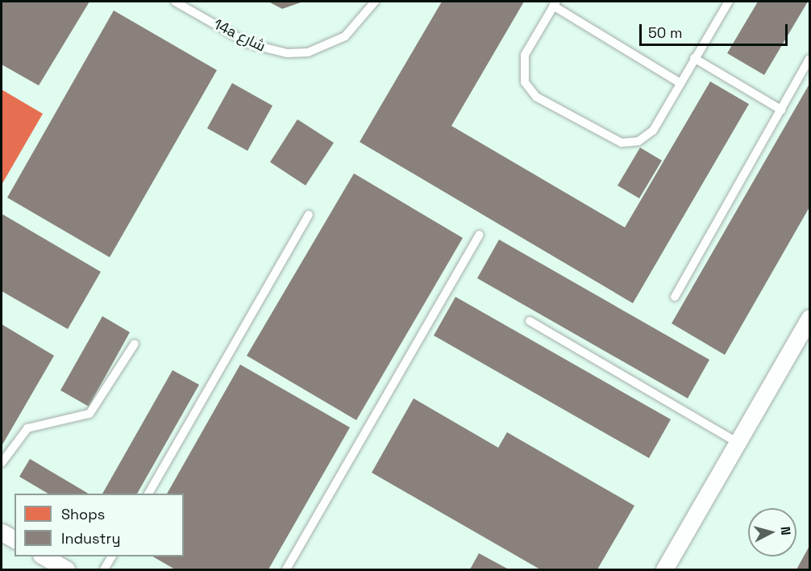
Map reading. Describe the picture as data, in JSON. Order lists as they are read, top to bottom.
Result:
{
  "streets": {
    "lane": ["14a شارع"]
  },
  "legend": ["Shops", "Industry"],
  "scale_bar": "50 m",
  "north": "right"
}
